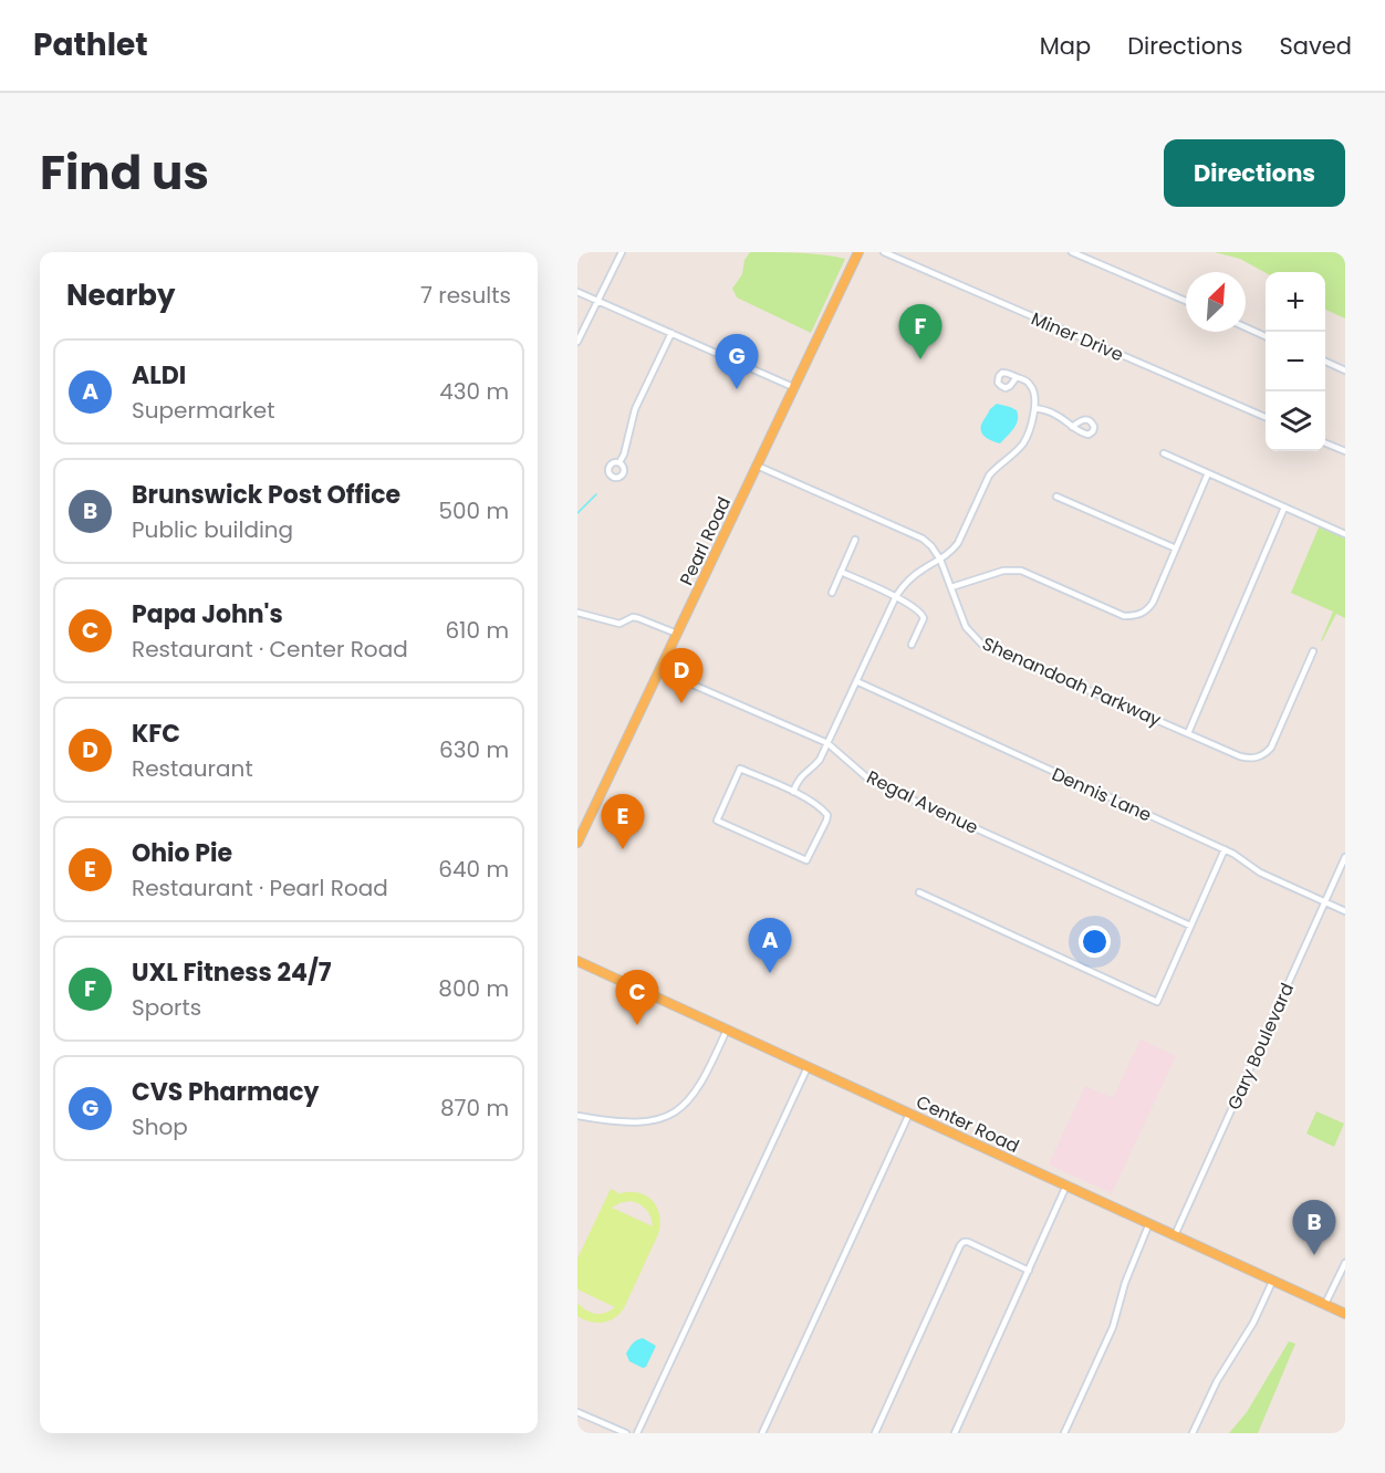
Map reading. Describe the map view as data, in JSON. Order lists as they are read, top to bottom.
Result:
{
  "streets": {
    "main road": ["Pearl Road", "Center Road"],
    "street": [
      "Miner Drive",
      "Shenandoah Parkway",
      "Dennis Lane",
      "Regal Avenue",
      "Gary Boulevard"
    ]
  },
  "crossings": [
    ["Pearl Road", "Shenandoah Parkway"],
    ["Pearl Road", "Regal Avenue"],
    ["Dennis Lane", "Gary Boulevard"],
    ["Gary Boulevard", "Center Road"]
  ],
  "north": "top right",
  "page": {
    "header": "Pathlet",
    "nav": ["Map", "Directions", "Saved"],
    "title": "Find us",
    "buttons": "Directions",
    "heading": ["Nearby", "7 results"],
    "map_buttons": ["+", "−"],
    "pins": [
      "F",
      "G",
      "D",
      "E",
      "A",
      "C",
      "B"
    ],
    "list": [
      {
        "mark": "A",
        "name": "ALDI",
        "note": "Supermarket",
        "value": "430 m"
      },
      {
        "mark": "B",
        "name": "Brunswick Post Office",
        "note": "Public building",
        "value": "500 m"
      },
      {
        "mark": "C",
        "name": "Papa John's",
        "note": "Restaurant · Center Road",
        "value": "610 m"
      },
      {
        "mark": "D",
        "name": "KFC",
        "note": "Restaurant",
        "value": "630 m"
      },
      {
        "mark": "E",
        "name": "Ohio Pie",
        "note": "Restaurant · Pearl Road",
        "value": "640 m"
      },
      {
        "mark": "F",
        "name": "UXL Fitness 24/7",
        "note": "Sports",
        "value": "800 m"
      },
      {
        "mark": "G",
        "name": "CVS Pharmacy",
        "note": "Shop",
        "value": "870 m"
      }
    ]
  }
}
